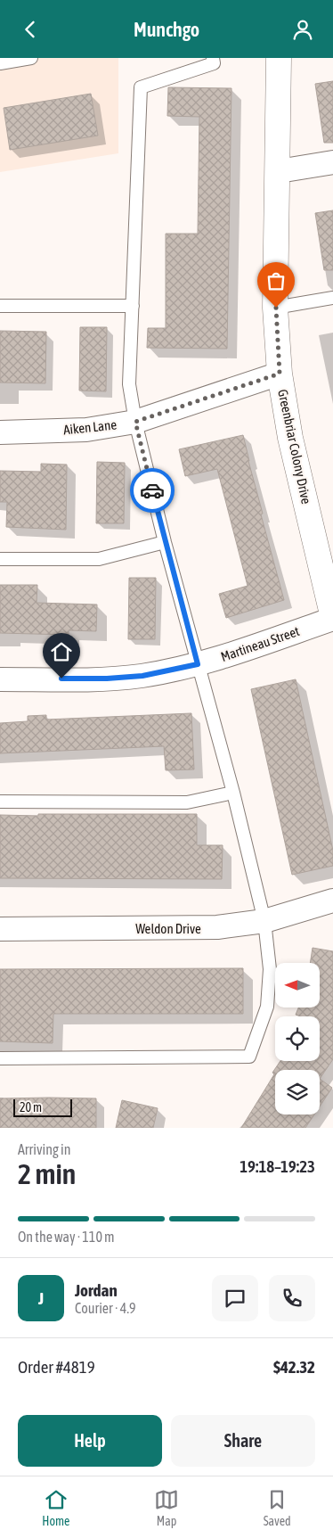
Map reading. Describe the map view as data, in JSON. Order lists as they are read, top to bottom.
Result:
{
  "streets": {
    "street": [
      "Aiken Lane",
      "Greenbriar Colony Drive",
      "Martineau Street",
      "Weldon Drive"
    ]
  },
  "crossings": [
    ["Aiken Lane", "Greenbriar Colony Drive"],
    ["Greenbriar Colony Drive", "Martineau Street"]
  ],
  "scale_bar": "20 m",
  "north": "left",
  "page": {
    "header": "Munchgo",
    "scale": "20 m",
    "heading": ["2 min", "Arriving in", "19:18–19:23"],
    "panel": [
      "Jordan",
      "Courier · 4.9",
      "Order #4819",
      "$42.32"
    ],
    "bar": "On the way · 110 m",
    "round": "J",
    "buttons": ["Help", "Share"],
    "tabs": ["Home", "Map", "Saved"]
  }
}
